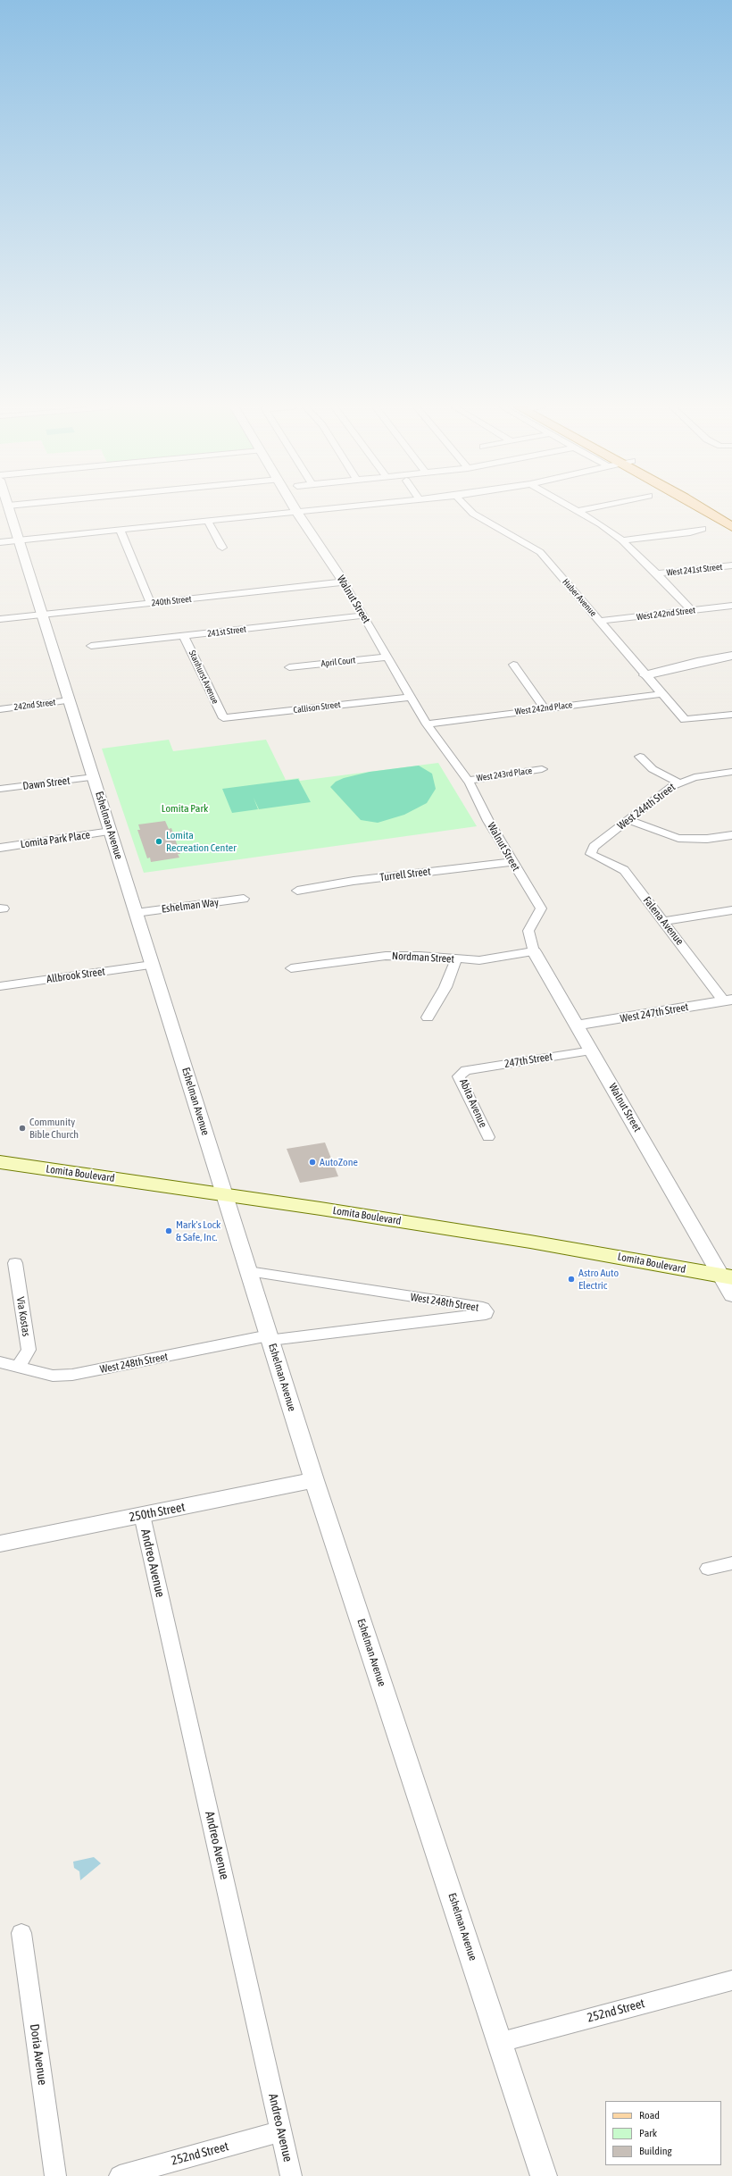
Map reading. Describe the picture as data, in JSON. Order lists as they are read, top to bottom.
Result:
{
  "streets": {
    "main road": ["Lomita Boulevard"],
    "street": [
      "West 241st Street",
      "Huber Avenue",
      "Walnut Street",
      "240th Street",
      "West 242nd Street",
      "241st Street",
      "April Court",
      "Stanhurst Avenue",
      "242nd Street",
      "Callison Street",
      "West 242nd Place",
      "West 243rd Place",
      "Dawn Street",
      "West 244th Street",
      "Eshelman Avenue",
      "Lomita Park Place",
      "Turrell Street",
      "Eshelman Way",
      "Falena Avenue",
      "Nordman Street",
      "Allbrook Street",
      "West 247th Street",
      "247th Street",
      "Abita Avenue",
      "West 248th Street",
      "Via Kostas",
      "250th Street",
      "Andreo Avenue",
      "252nd Street",
      "Doria Avenue"
    ]
  },
  "crossings": [
    ["Huber Avenue", "West 242nd Street"],
    ["Huber Avenue", "West 242nd Place"],
    ["Walnut Street", "240th Street"],
    ["Walnut Street", "241st Street"],
    ["Walnut Street", "April Court"],
    ["Walnut Street", "Callison Street"],
    ["Walnut Street", "West 242nd Place"],
    ["Walnut Street", "West 243rd Place"],
    ["Walnut Street", "Turrell Street"],
    ["Walnut Street", "Nordman Street"],
    ["Walnut Street", "West 247th Street"],
    ["Walnut Street", "247th Street"],
    ["Walnut Street", "Lomita Boulevard"],
    ["240th Street", "Eshelman Avenue"],
    ["241st Street", "Stanhurst Avenue"],
    ["Stanhurst Avenue", "Callison Street"],
    ["242nd Street", "Eshelman Avenue"],
    ["Dawn Street", "Eshelman Avenue"],
    ["West 244th Street", "Falena Avenue"],
    ["Eshelman Avenue", "Lomita Park Place"],
    ["Eshelman Avenue", "Eshelman Way"],
    ["Eshelman Avenue", "Allbrook Street"],
    ["Eshelman Avenue", "Lomita Boulevard"],
    ["Eshelman Avenue", "West 248th Street"],
    ["Eshelman Avenue", "250th Street"],
    ["Eshelman Avenue", "252nd Street"],
    ["Falena Avenue", "West 247th Street"],
    ["247th Street", "Abita Avenue"],
    ["West 248th Street", "Via Kostas"],
    ["250th Street", "Andreo Avenue"],
    ["Andreo Avenue", "252nd Street"]
  ],
  "parks": ["Lomita Park"],
  "places": [
    "Lomita Recreation Center",
    "Community Bible Church",
    "AutoZone",
    "Mark's Lock & Safe, Inc.",
    "Astro Auto Electric"
  ],
  "legend": ["Road", "Park", "Building"]
}
